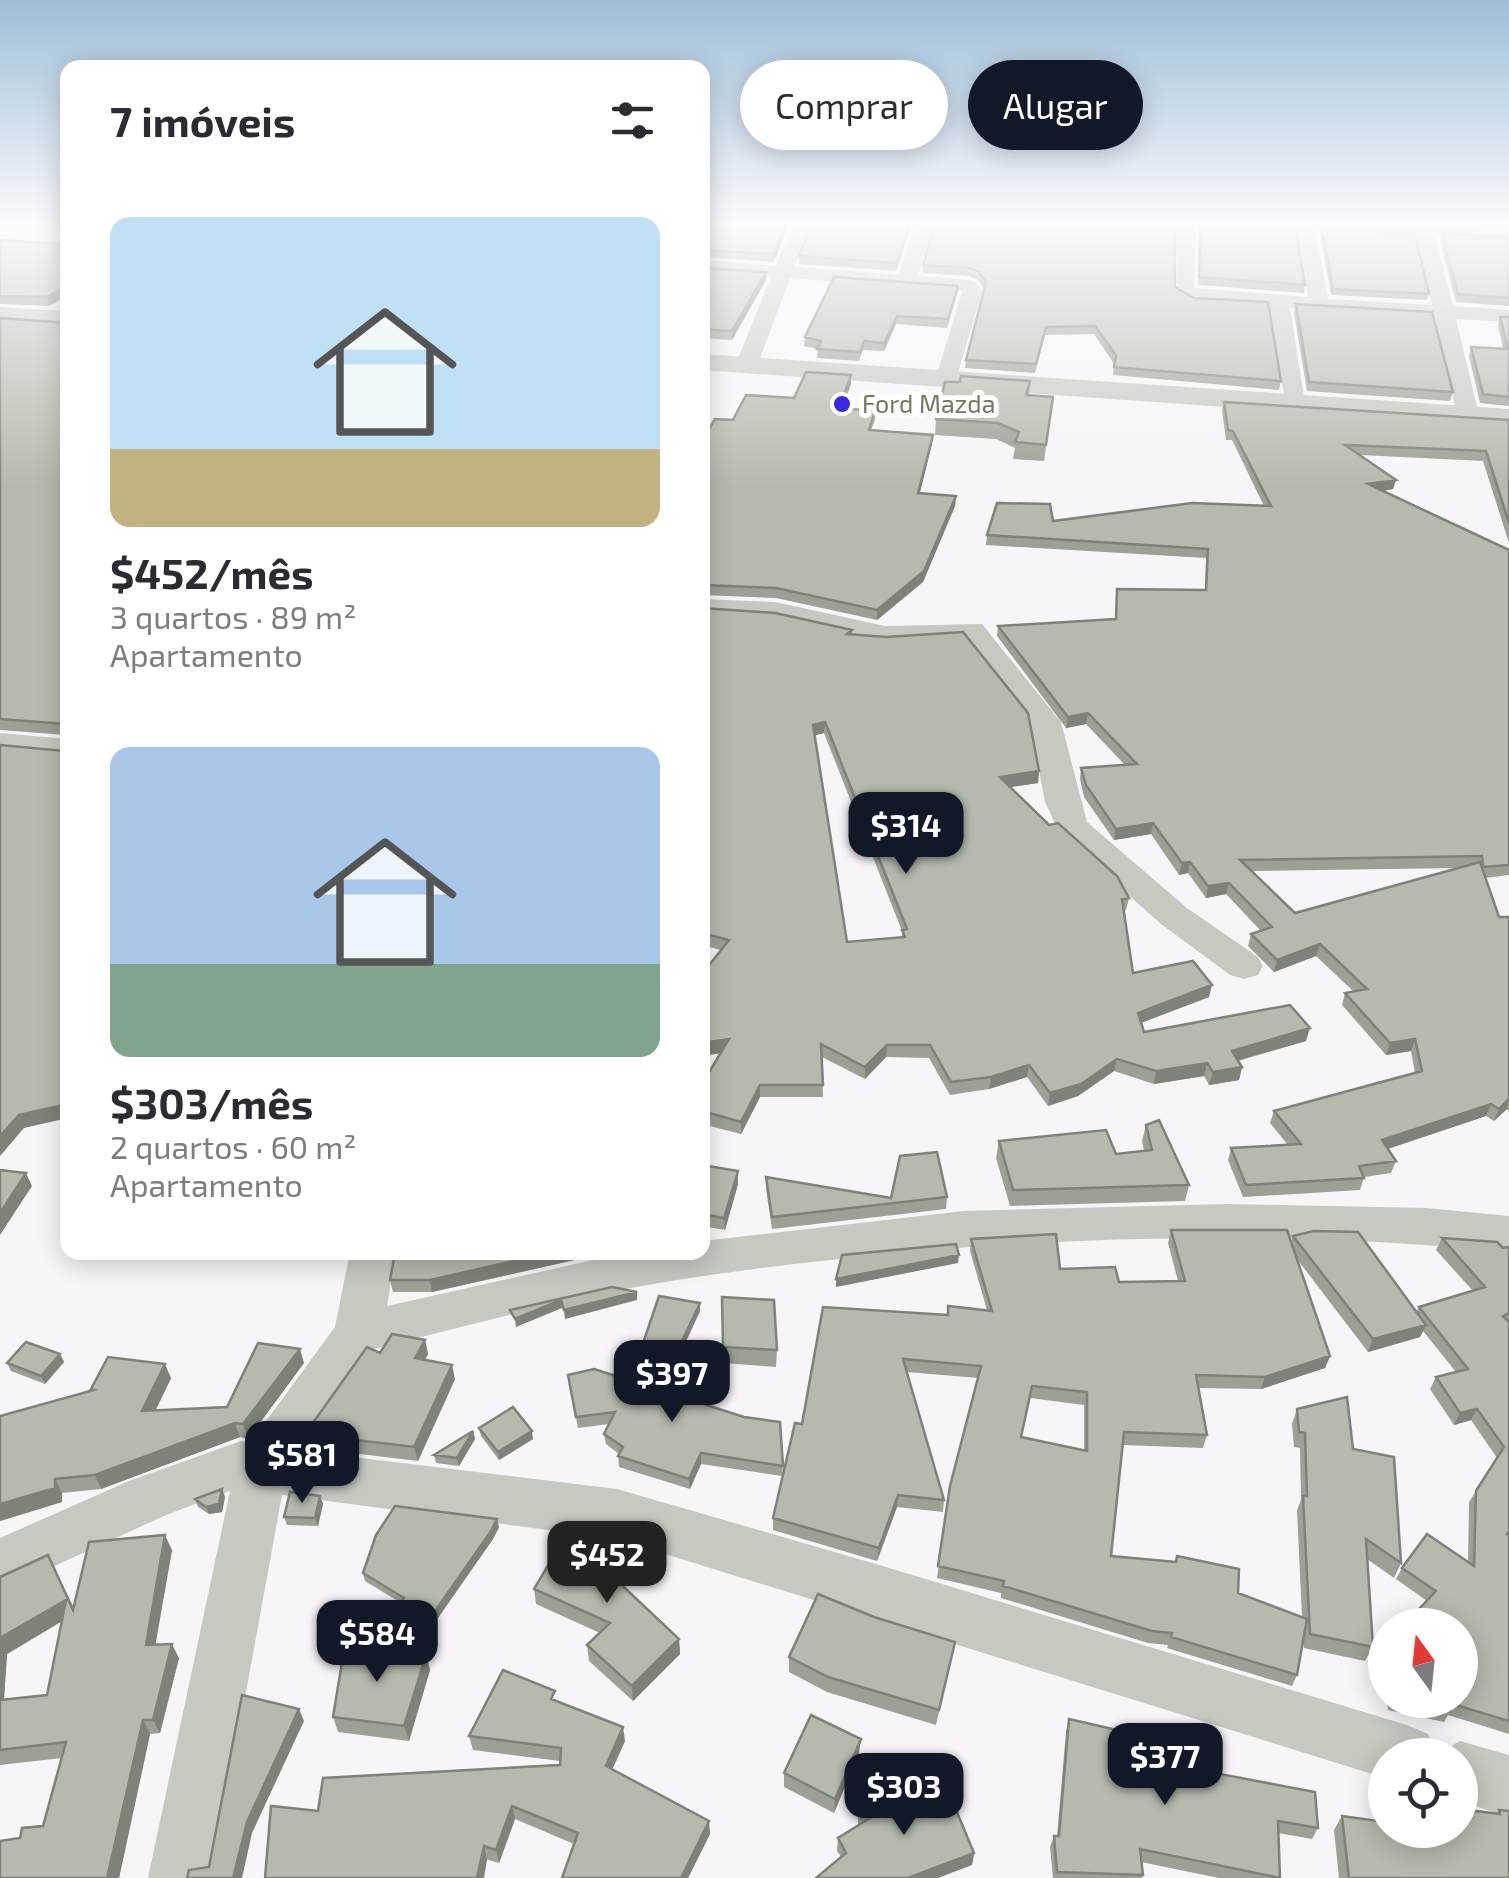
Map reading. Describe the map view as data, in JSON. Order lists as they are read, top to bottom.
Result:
{
  "places": ["Ford Mazda"],
  "north": "top",
  "page": {
    "chip": ["Comprar", "Alugar"],
    "heading": "7 imóveis",
    "list": [
      {
        "name": "$452/mês",
        "note": "3 quartos · 89 m² · Apartamento"
      },
      {
        "name": "$303/mês",
        "note": "2 quartos · 60 m² · Apartamento"
      }
    ],
    "price": [
      "$314",
      "$397",
      "$581",
      "$452",
      "$584",
      "$377",
      "$303"
    ]
  }
}
